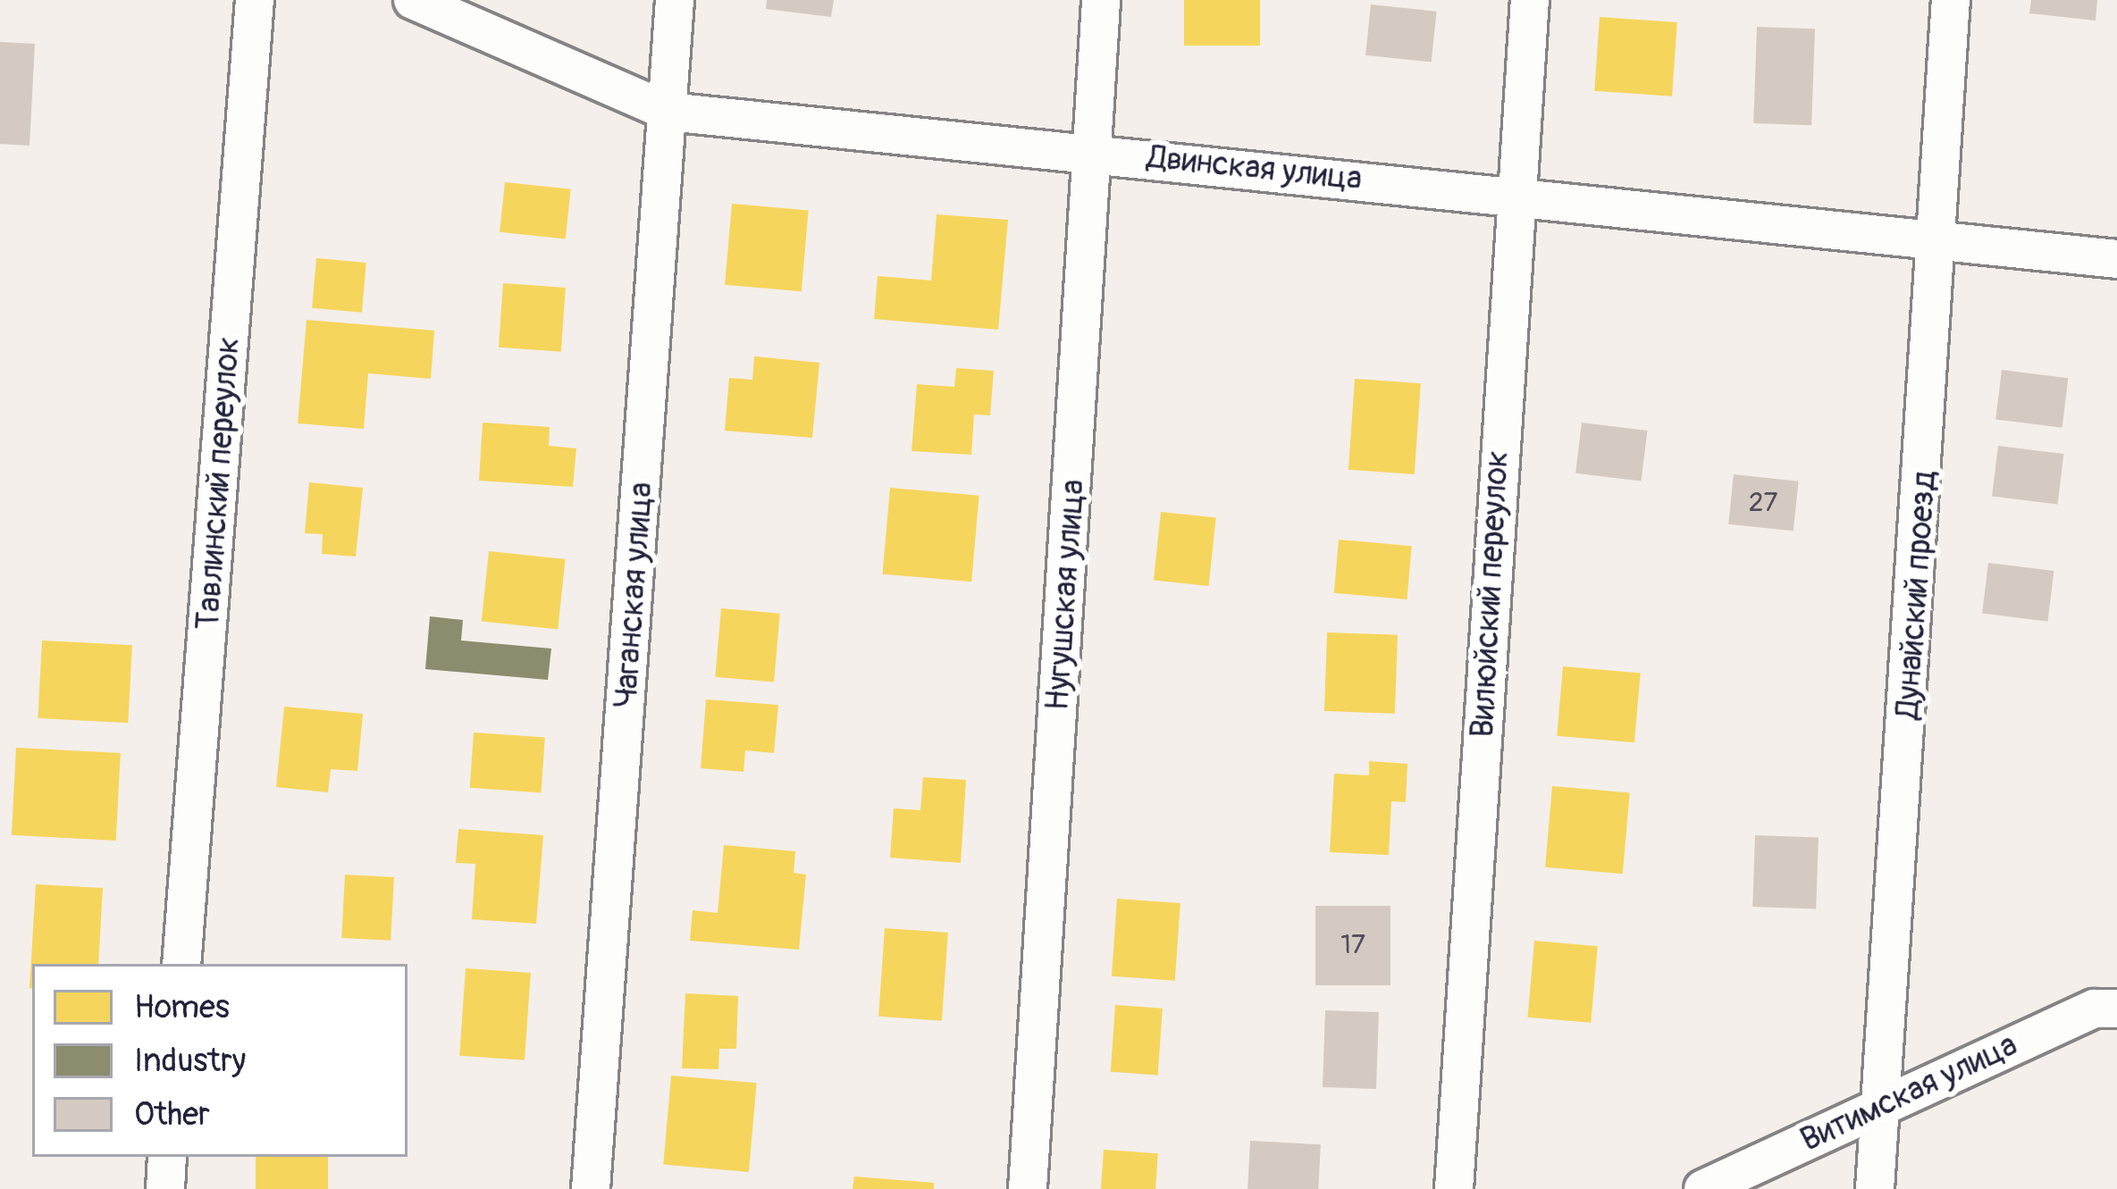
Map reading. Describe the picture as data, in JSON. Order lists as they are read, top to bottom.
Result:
{
  "streets": {
    "street": [
      "Двинская улица",
      "Тавлинский переулок",
      "Вилюйский переулок",
      "Чаганская улица",
      "Нугушская улица",
      "Дунайский проезд",
      "Витимская улица"
    ]
  },
  "crossings": [
    ["Двинская улица", "Вилюйский переулок"],
    ["Двинская улица", "Чаганская улица"],
    ["Двинская улица", "Нугушская улица"],
    ["Двинская улица", "Дунайский проезд"],
    ["Дунайский проезд", "Витимская улица"]
  ],
  "house_numbers": ["27", "17"],
  "legend": ["Homes", "Industry", "Other"]
}
